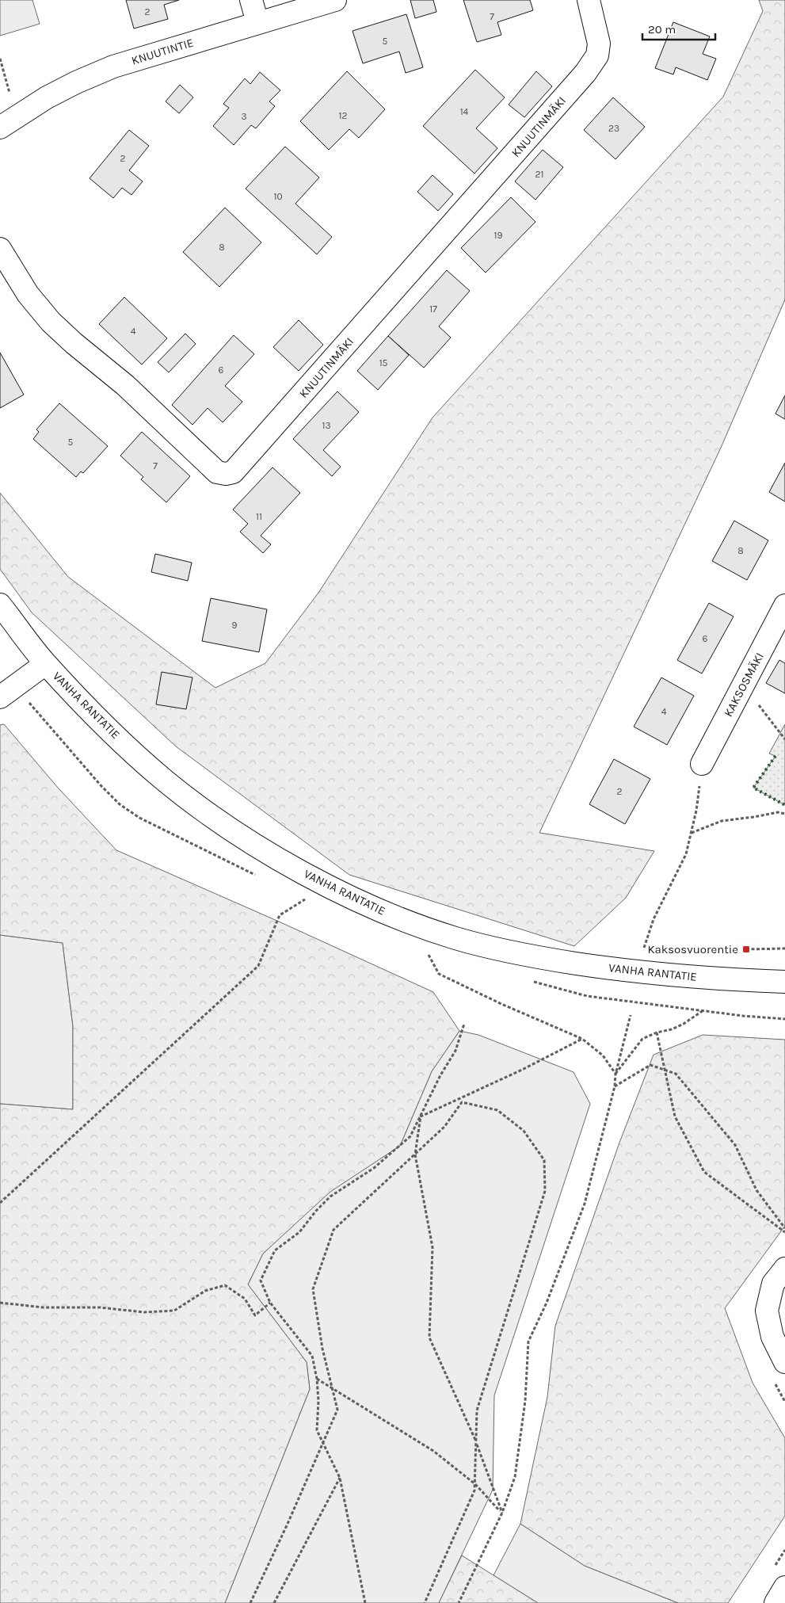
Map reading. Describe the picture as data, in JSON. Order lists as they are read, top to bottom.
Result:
{
  "streets": {
    "street": [
      "KNUUTINTIE",
      "KNUUTINMÄKI",
      "KAKSOSMÄKI",
      "VANHA RANTATIE"
    ]
  },
  "places": {
    "transit": ["Kaksosvuorentie"]
  },
  "house_numbers": [
    "2",
    "7",
    "5",
    "14",
    "12",
    "3",
    "23",
    "2",
    "21",
    "10",
    "19",
    "8",
    "17",
    "4",
    "15",
    "6",
    "13",
    "5",
    "7",
    "11",
    "8",
    "9",
    "6",
    "4",
    "2"
  ],
  "scale_bar": "20 m"
}
